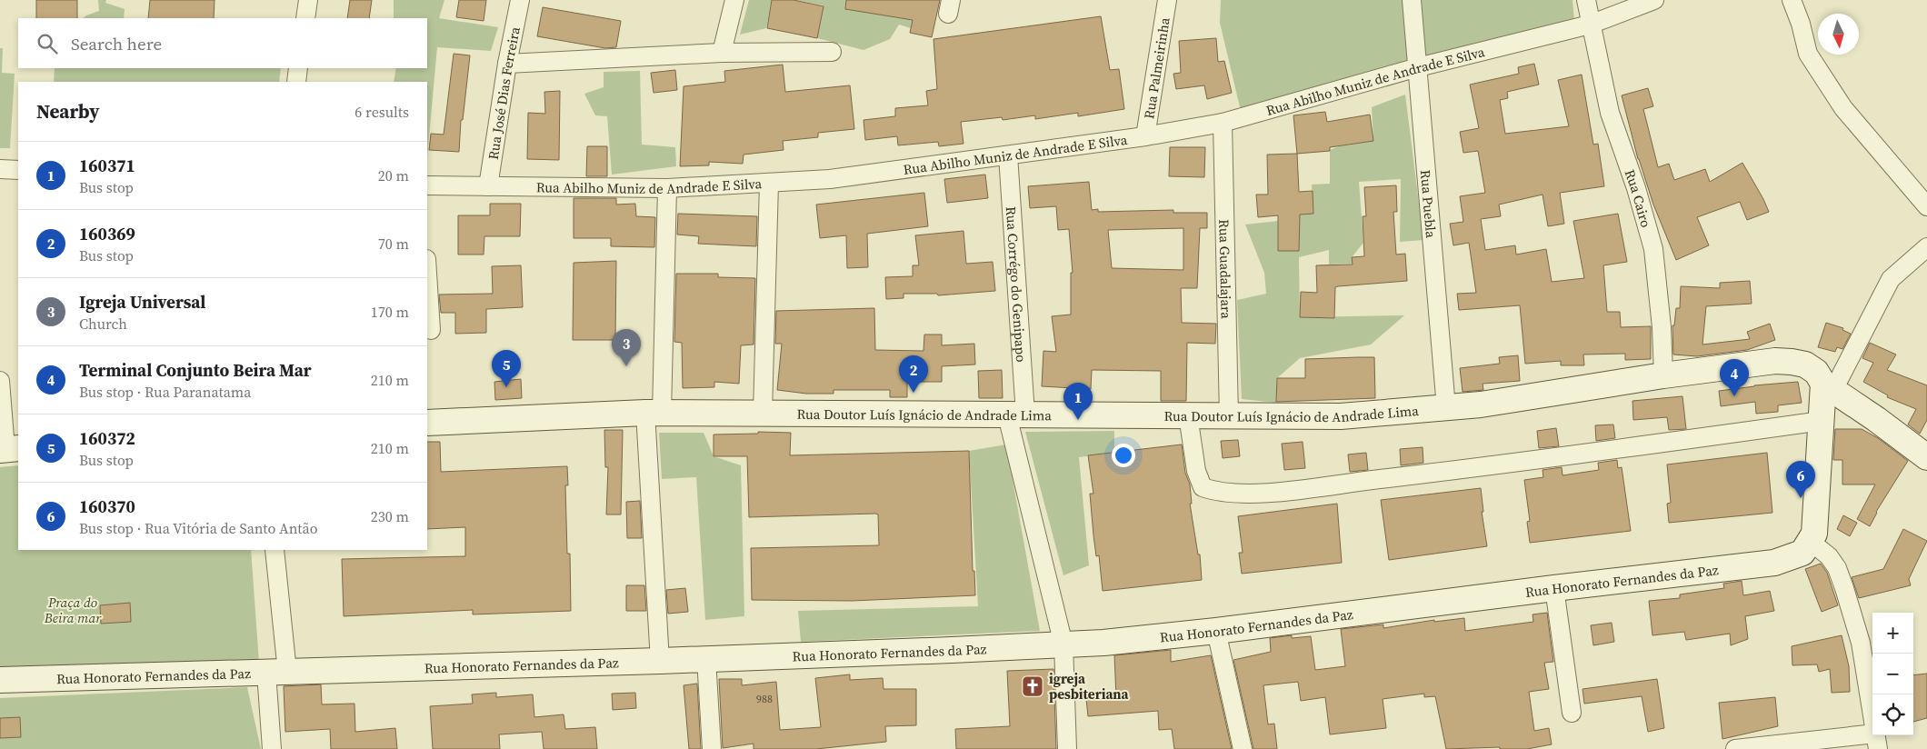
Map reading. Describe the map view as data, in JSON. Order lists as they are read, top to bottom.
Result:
{
  "streets": {
    "main road": ["Rua Doutor Luís Ignácio de Andrade Lima", "Rua Honorato Fernandes da Paz"],
    "street": [
      "Rua Palmeirinha",
      "Rua Abilho Muniz de Andrade E Silva",
      "Rua José Dias Ferreira",
      "Rua Cairo",
      "Rua Puebla",
      "Rua Guadalajara",
      "Rua Corrégo do Genipapo"
    ]
  },
  "crossings": [
    ["Rua Palmeirinha", "Rua Abilho Muniz de Andrade E Silva"],
    ["Rua Abilho Muniz de Andrade E Silva", "Rua José Dias Ferreira"],
    ["Rua Abilho Muniz de Andrade E Silva", "Rua Cairo"],
    ["Rua Abilho Muniz de Andrade E Silva", "Rua Puebla"],
    ["Rua Abilho Muniz de Andrade E Silva", "Rua Guadalajara"],
    ["Rua Abilho Muniz de Andrade E Silva", "Rua Corrégo do Genipapo"],
    ["Rua Cairo", "Rua Doutor Luís Ignácio de Andrade Lima"],
    ["Rua Puebla", "Rua Doutor Luís Ignácio de Andrade Lima"],
    ["Rua Guadalajara", "Rua Doutor Luís Ignácio de Andrade Lima"],
    ["Rua Corrégo do Genipapo", "Rua Doutor Luís Ignácio de Andrade Lima"],
    ["Rua Corrégo do Genipapo", "Rua Honorato Fernandes da Paz"]
  ],
  "parks": ["Praça do Beira mar"],
  "places": {
    "church": ["igreja pesbiteriana"]
  },
  "house_numbers": ["988"],
  "north": "bottom",
  "page": {
    "search": "Search here",
    "heading": ["Nearby", "6 results"],
    "list": [
      {
        "mark": "1",
        "name": "160371",
        "note": "Bus stop",
        "value": "20 m"
      },
      {
        "mark": "2",
        "name": "160369",
        "note": "Bus stop",
        "value": "70 m"
      },
      {
        "mark": "3",
        "name": "Igreja Universal",
        "note": "Church",
        "value": "170 m"
      },
      {
        "mark": "4",
        "name": "Terminal Conjunto Beira Mar",
        "note": "Bus stop · Rua Paranatama",
        "value": "210 m"
      },
      {
        "mark": "5",
        "name": "160372",
        "note": "Bus stop",
        "value": "210 m"
      },
      {
        "mark": "6",
        "name": "160370",
        "note": "Bus stop · Rua Vitória de Santo Antão",
        "value": "230 m"
      }
    ],
    "pins": [
      "3",
      "5",
      "2",
      "4",
      "1",
      "6"
    ],
    "map_buttons": ["+", "−"]
  }
}
